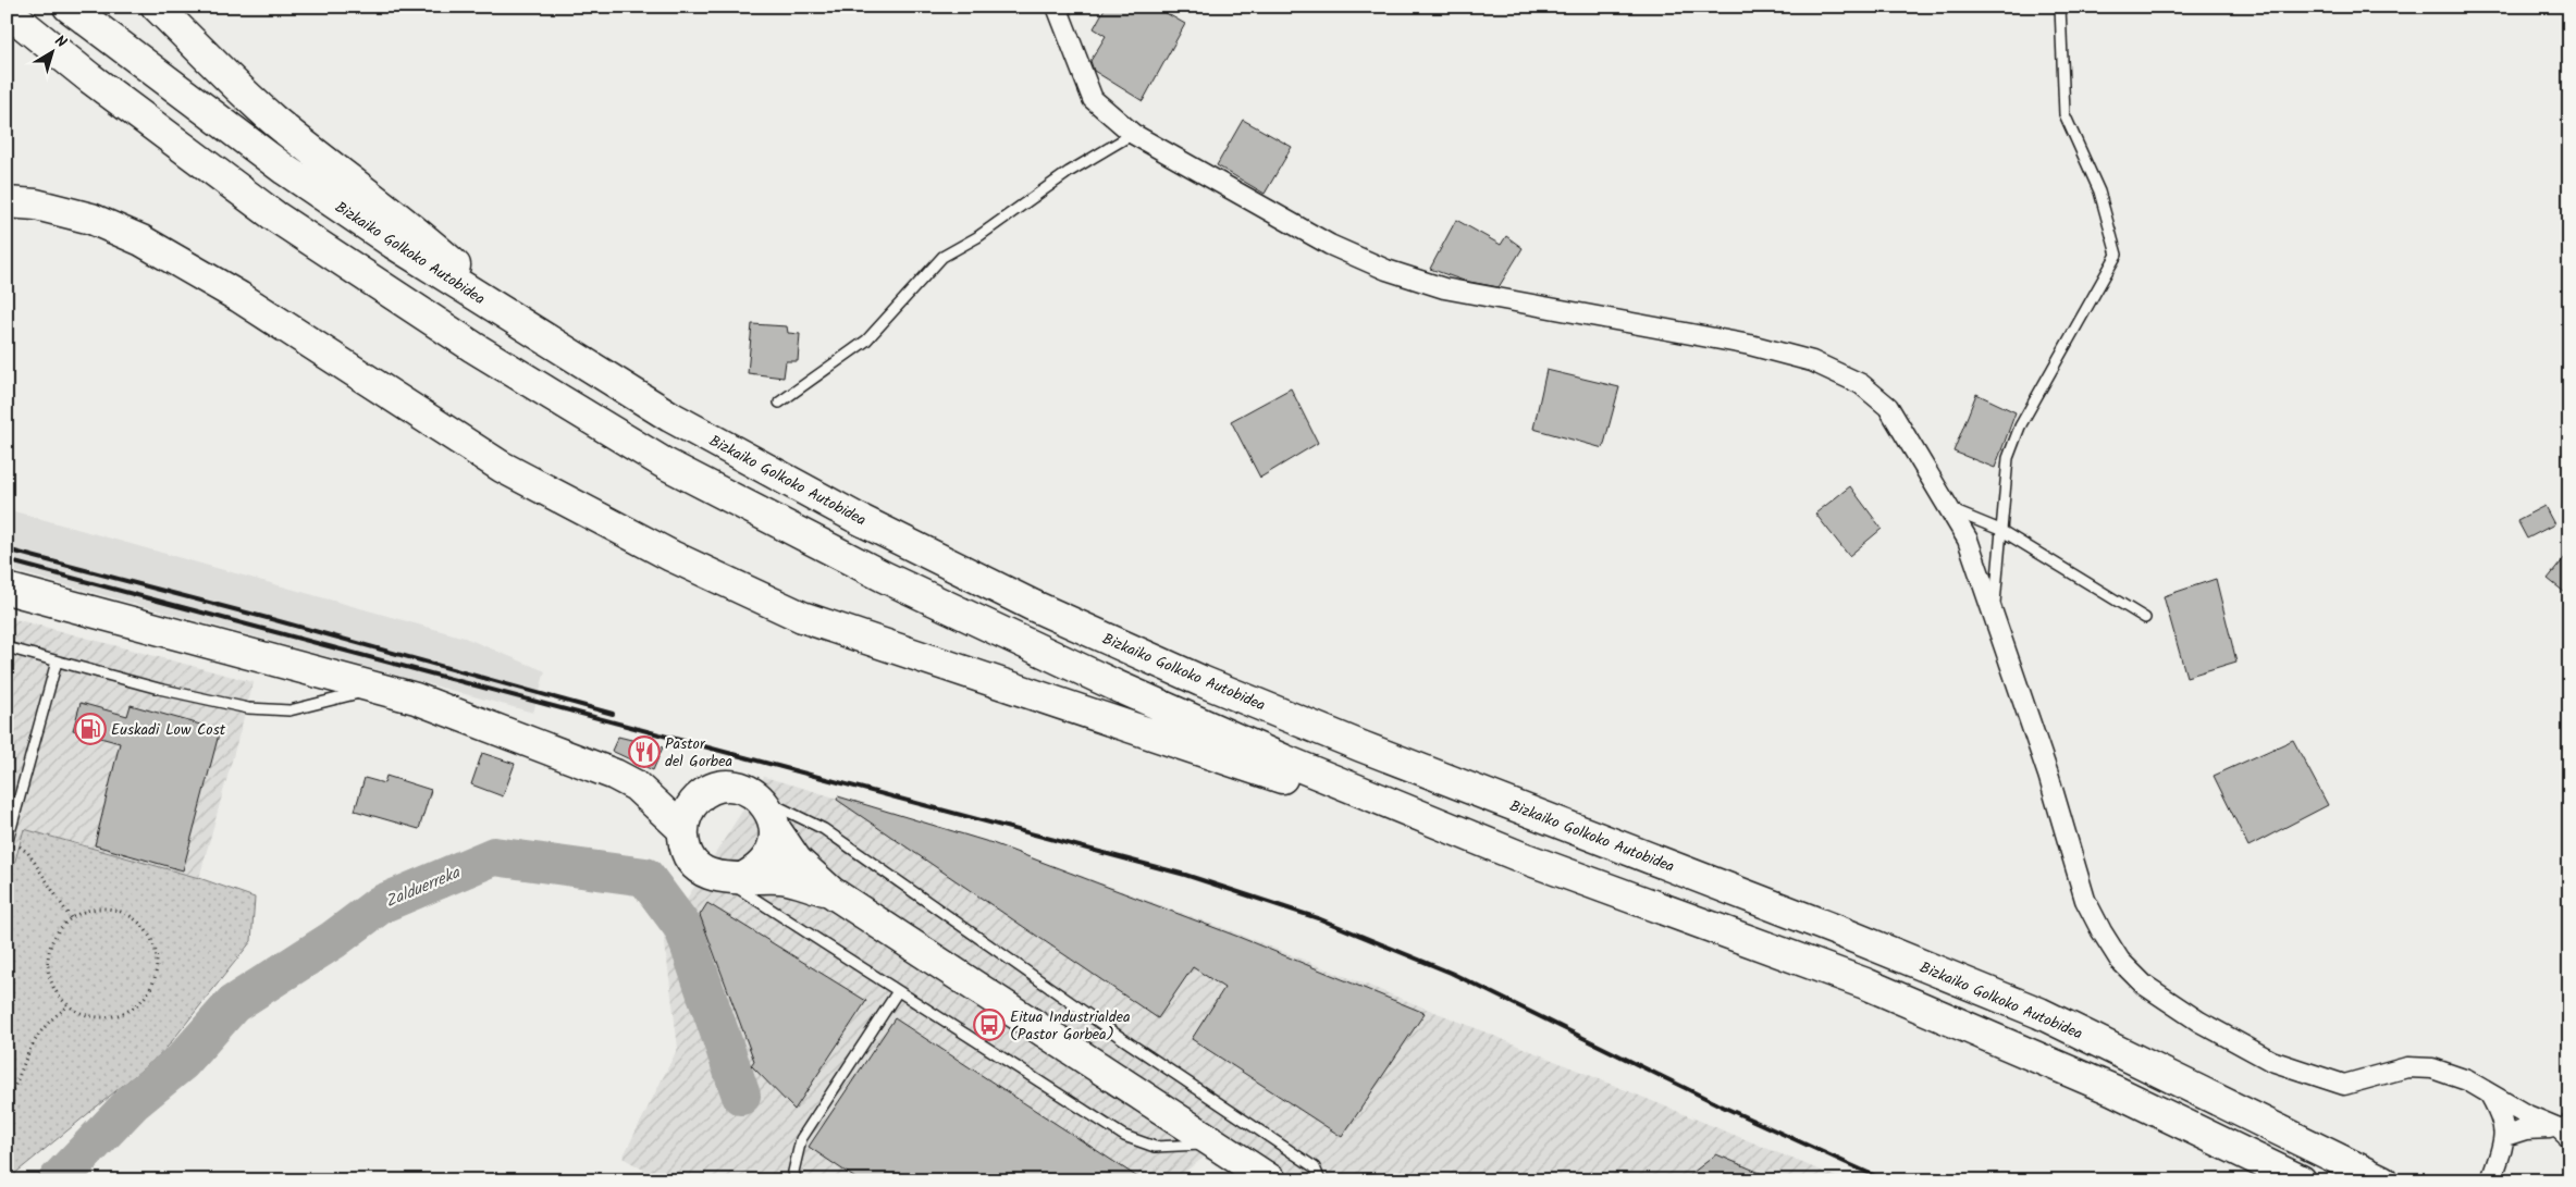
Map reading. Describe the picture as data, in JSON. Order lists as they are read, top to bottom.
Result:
{
  "streets": {
    "highway": ["Bizkaiko Golkoko Autobidea"]
  },
  "water": ["Zalduerreka"],
  "places": {
    "fuel station": ["Euskadi Low Cost"],
    "restaurant": ["Pastor del Gorbea"],
    "bus stop": ["Eitua Industrialdea (Pastor Gorbea)"]
  },
  "north": "top right"
}
